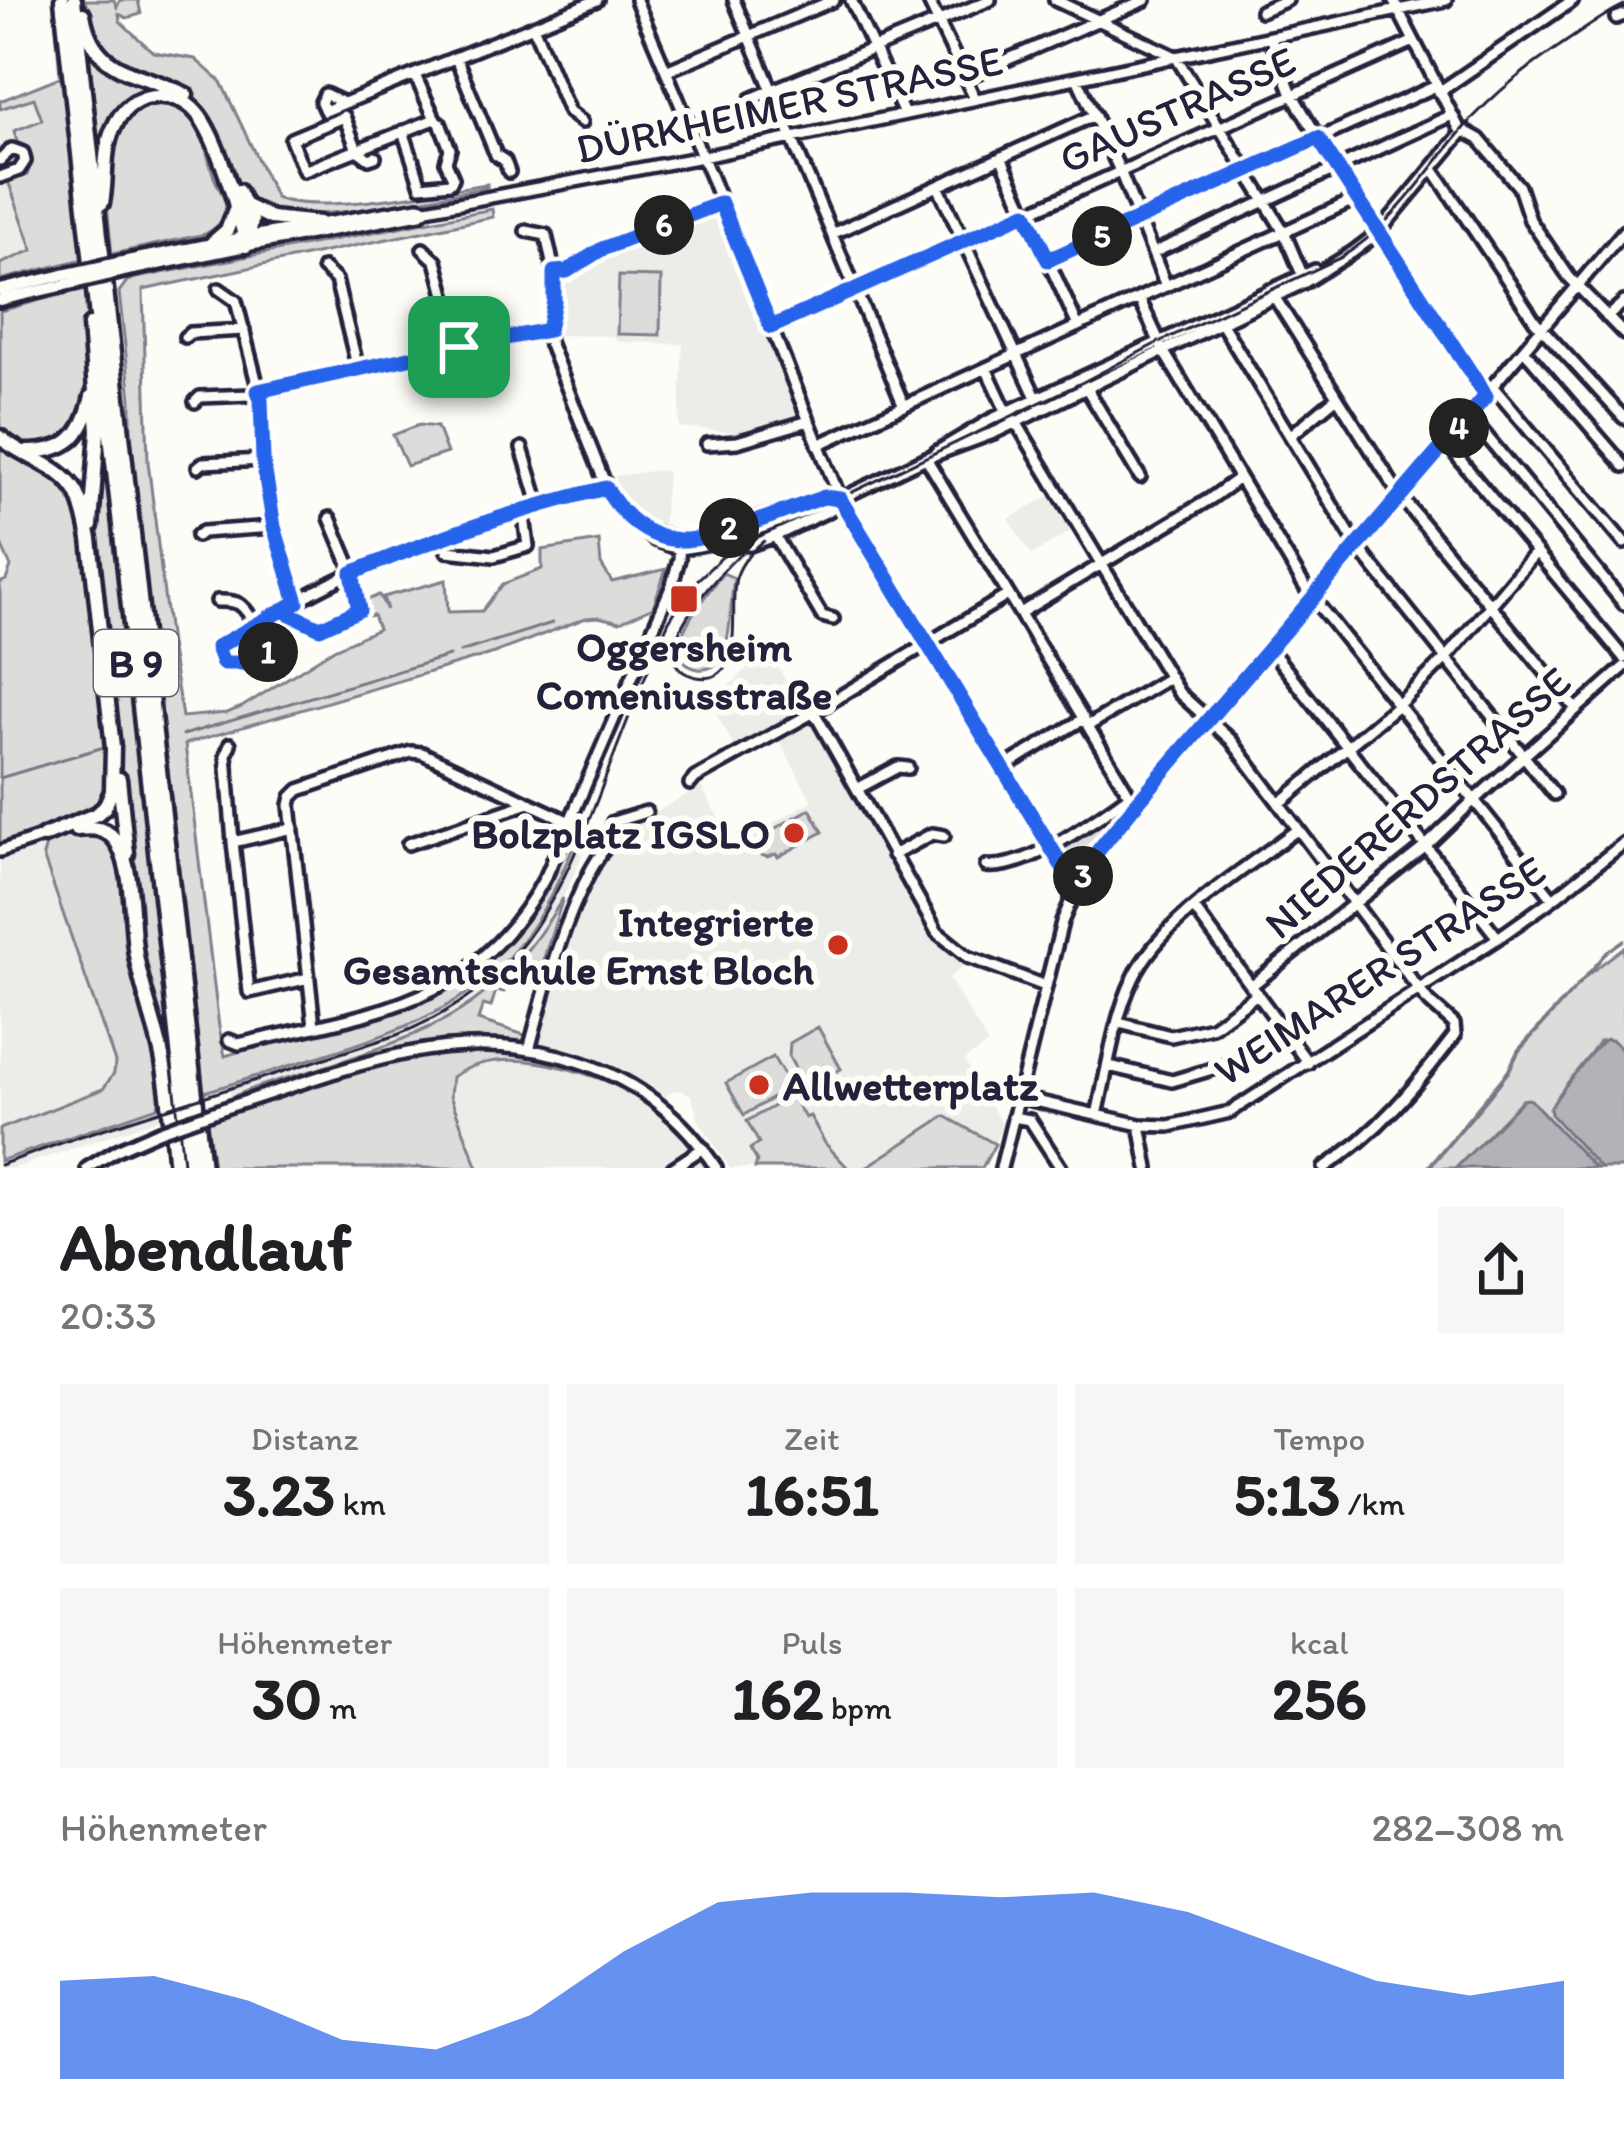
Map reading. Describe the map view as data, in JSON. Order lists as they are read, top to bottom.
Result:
{
  "streets": {
    "highway": ["B 9"],
    "main road": ["DÜRKHEIMER STRASSE"],
    "street": ["GAUSTRASSE", "NIEDERERDSTRASSE", "WEIMARER STRASSE"]
  },
  "places": {
    "transit": ["Oggersheim Comeniusstraße"],
    "other": ["Bolzplatz IGSLO", "Integrierte Gesamtschule Ernst Bloch", "Allwetterplatz"]
  },
  "page": {
    "pins": [
      "6",
      "5",
      "4",
      "2",
      "1",
      "3"
    ],
    "heading": ["Abendlauf", "20:33"],
    "stats": [
      ["Distanz", "3.23 km"],
      ["Zeit", "16:51"],
      ["Tempo", "5:13 /km"],
      ["Höhenmeter", "30 m"],
      ["Puls", "162 bpm"],
      ["kcal", "256"]
    ],
    "chart": ["Höhenmeter", "282–308 m"]
  }
}
